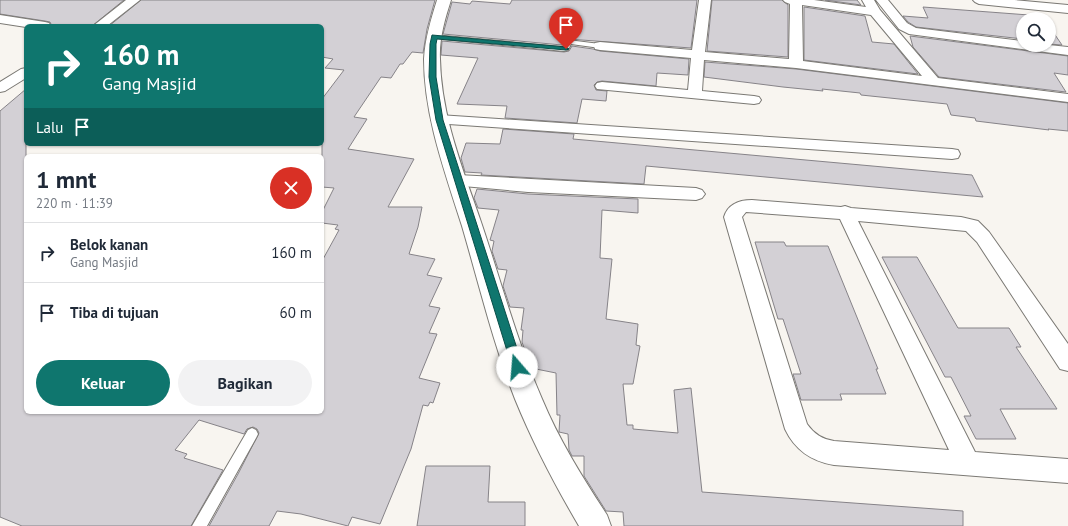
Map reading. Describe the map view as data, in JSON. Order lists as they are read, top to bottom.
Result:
{
  "page": {
    "turn": ["160 m", "Gang Masjid"],
    "then": "Lalu",
    "heading": ["1 mnt", "220 m · 11:39"],
    "list": [
      {
        "name": "Belok kanan",
        "note": "Gang Masjid",
        "value": "160 m"
      },
      {
        "name": "Tiba di tujuan",
        "value": "60 m"
      }
    ],
    "buttons": ["Keluar", "Bagikan"]
  }
}
